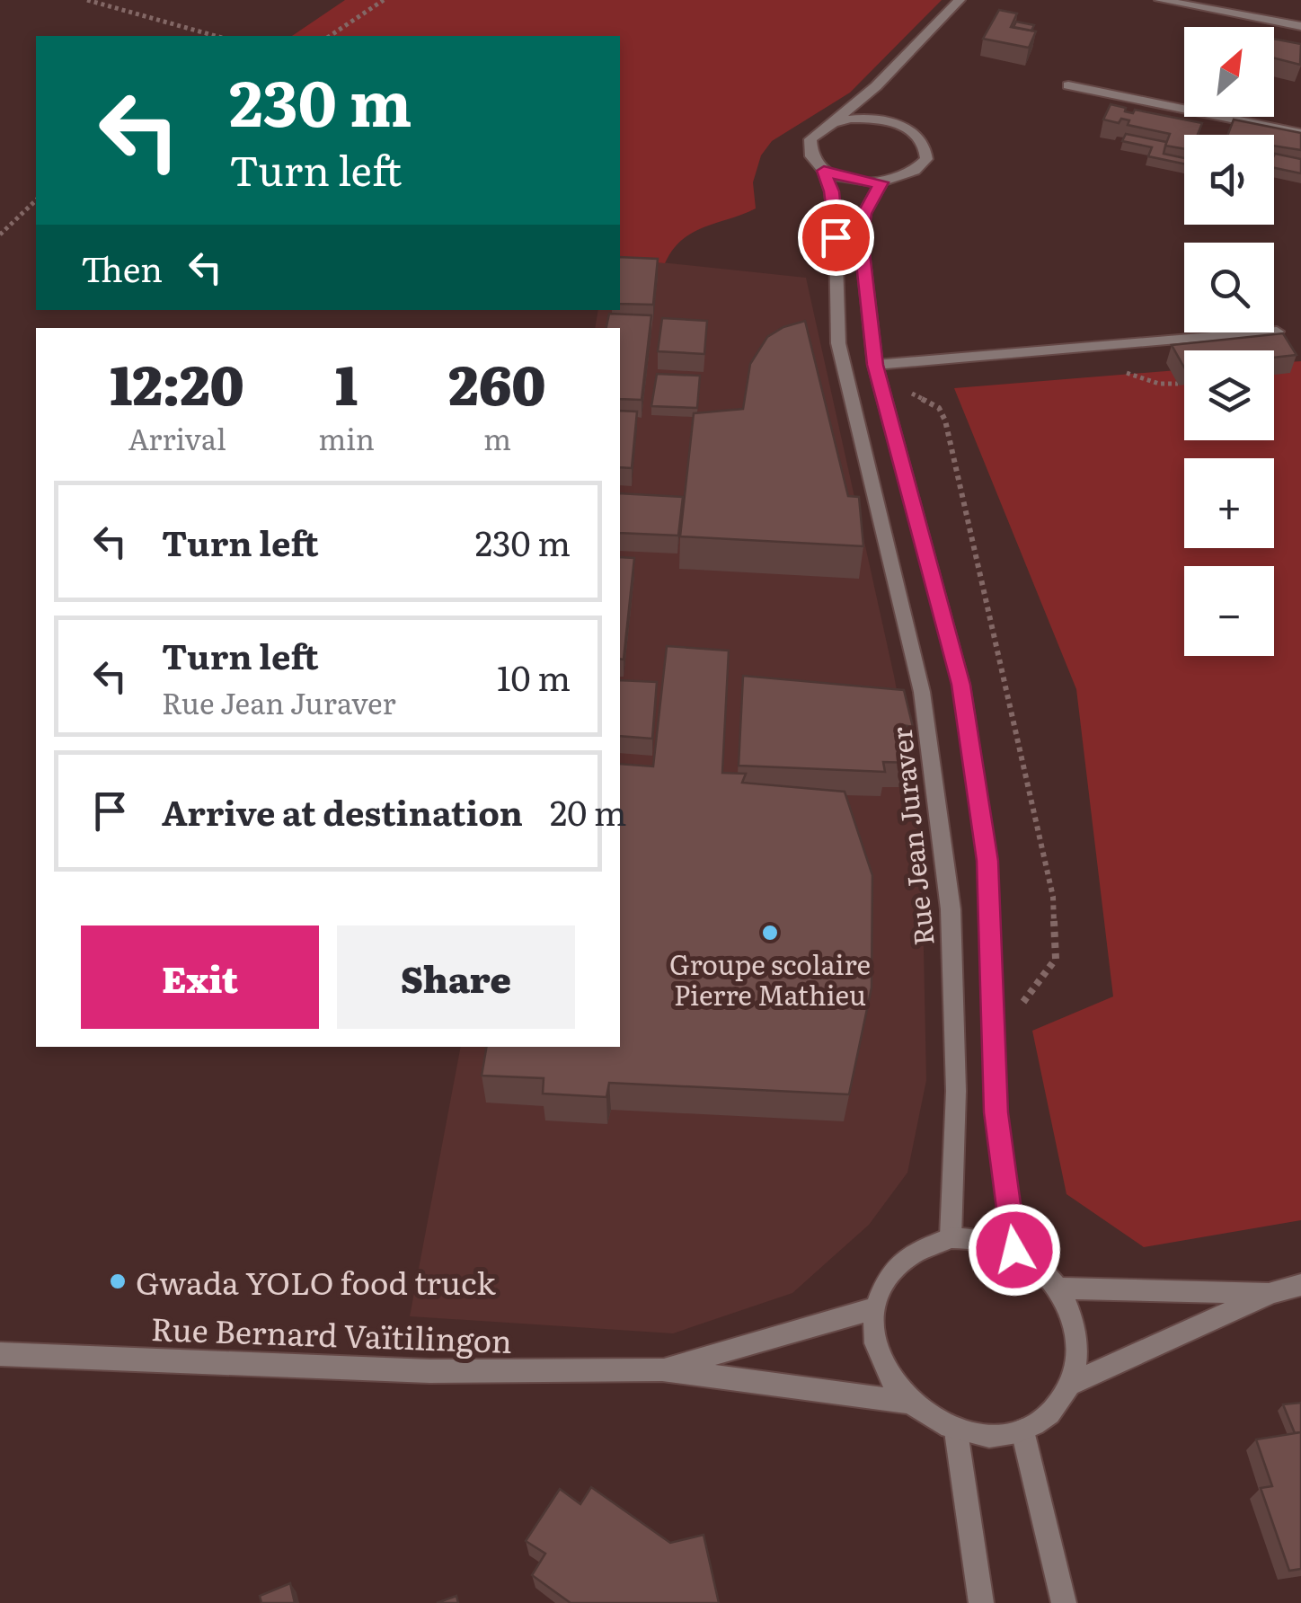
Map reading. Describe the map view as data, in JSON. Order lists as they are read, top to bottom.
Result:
{
  "streets": {
    "street": ["Rue Jean Juraver", "Rue Bernard Vaïtilingon"]
  },
  "places": ["Groupe scolaire Pierre Mathieu", "Gwada YOLO food truck"],
  "north": "top right",
  "page": {
    "map_buttons": ["+", "−"],
    "turn": ["230 m", "Turn left"],
    "then": "Then",
    "eta": [
      "12:20",
      "Arrival",
      "1",
      "min",
      "260",
      "m"
    ],
    "list": [
      {
        "name": "Turn left",
        "value": "230 m"
      },
      {
        "name": "Turn left",
        "note": "Rue Jean Juraver",
        "value": "10 m"
      },
      {
        "name": "Arrive at destination",
        "value": "20 m"
      }
    ],
    "buttons": ["Exit", "Share"]
  }
}
